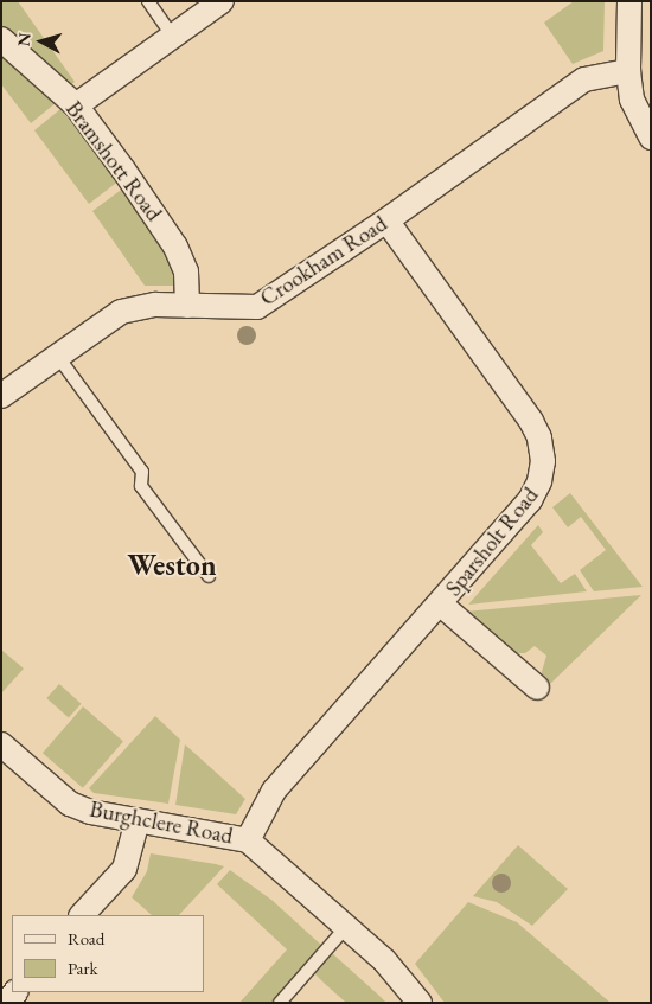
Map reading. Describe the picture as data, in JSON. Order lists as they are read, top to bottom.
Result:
{
  "streets": {
    "street": [
      "Bramshott Road",
      "Crookham Road",
      "Sparsholt Road",
      "Burghclere Road"
    ]
  },
  "crossings": [
    ["Bramshott Road", "Crookham Road"],
    ["Crookham Road", "Sparsholt Road"],
    ["Sparsholt Road", "Burghclere Road"]
  ],
  "districts": ["Weston"],
  "legend": ["Road", "Park"],
  "north": "left"
}
